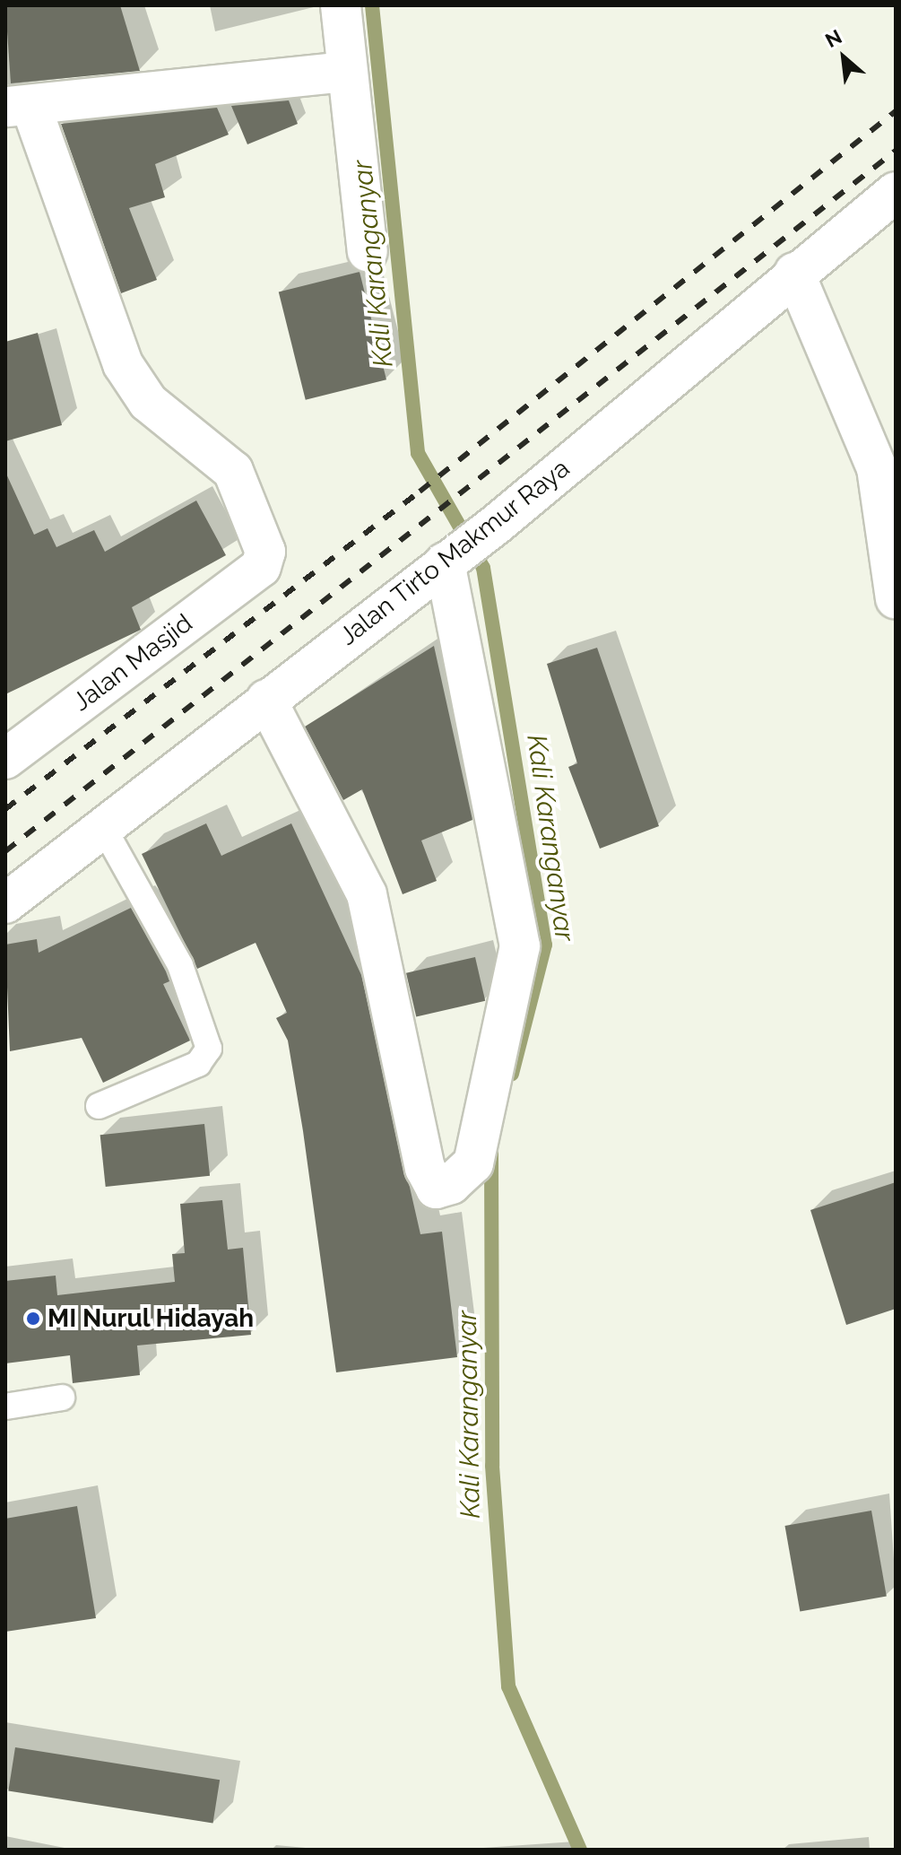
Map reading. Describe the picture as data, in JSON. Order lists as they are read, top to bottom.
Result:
{
  "streets": {
    "street": ["Jalan Tirto Makmur Raya", "Jalan Masjid"]
  },
  "water": ["Kali Karanganyar"],
  "places": ["MI Nurul Hidayah"],
  "north": "top left"
}
